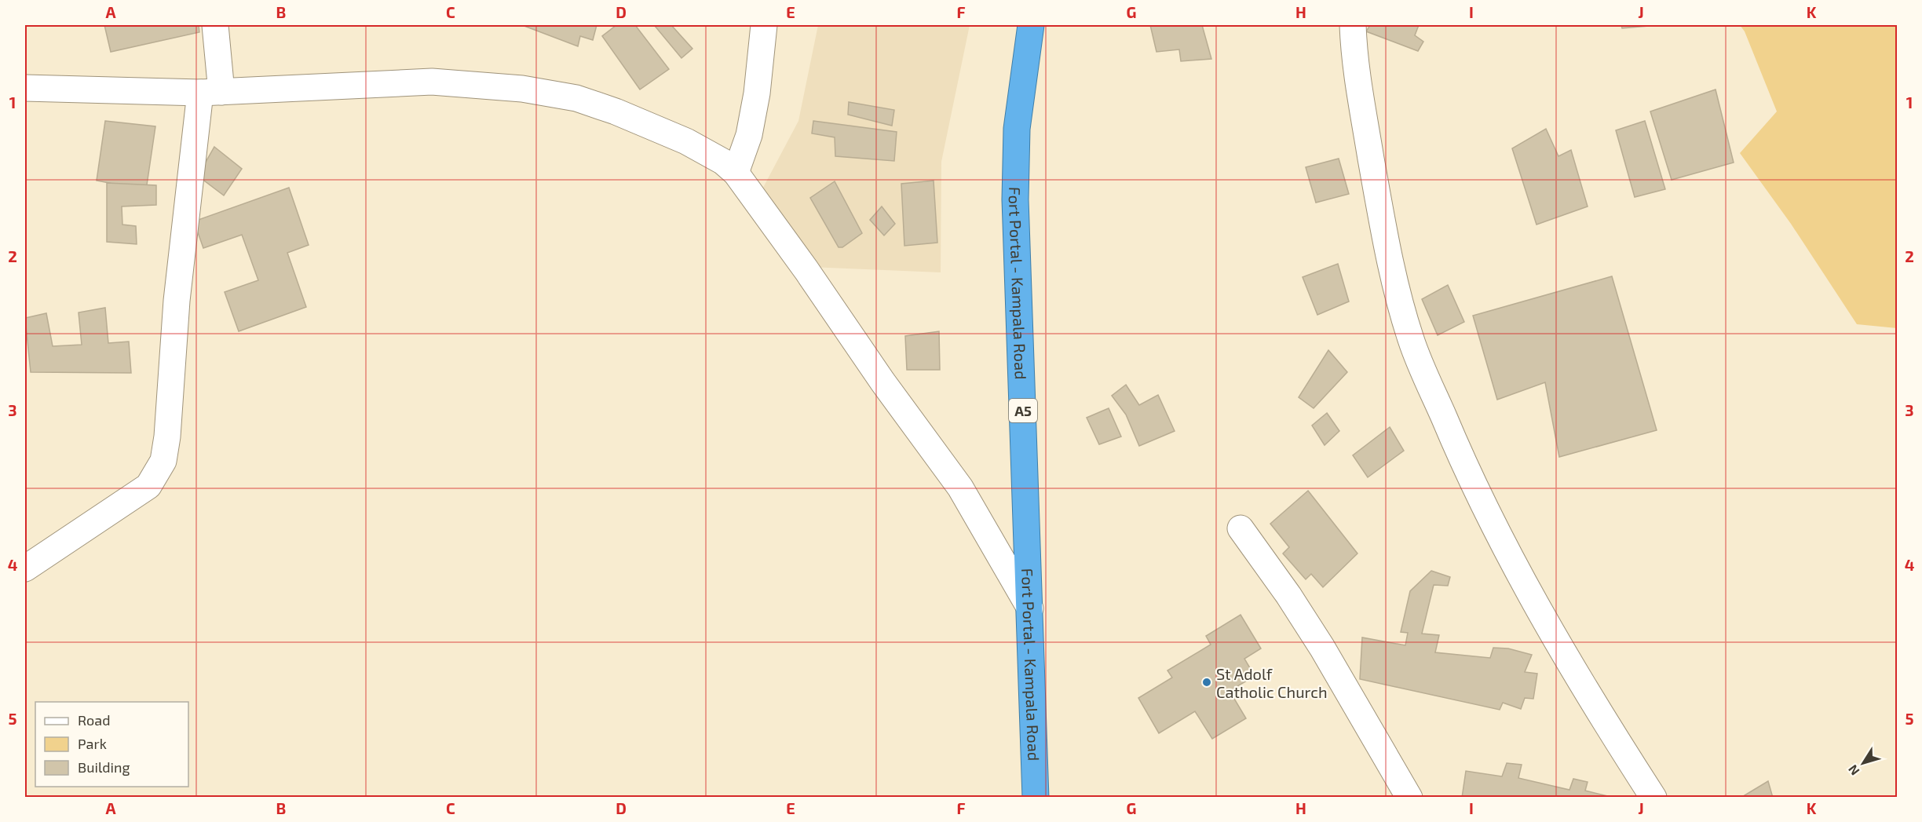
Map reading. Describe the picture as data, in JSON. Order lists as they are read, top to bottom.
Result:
{
  "streets": {
    "highway": ["Fort Portal - Kampala Road", "A5"]
  },
  "places": ["St Adolf Catholic Church"],
  "legend": ["Road", "Park", "Building"],
  "north": "bottom left",
  "grid": {
    "columns": [
      "A",
      "B",
      "C",
      "D",
      "E",
      "F",
      "G",
      "H",
      "I",
      "J",
      "K"
    ],
    "rows": [
      "1",
      "2",
      "3",
      "4",
      "5"
    ]
  }
}
